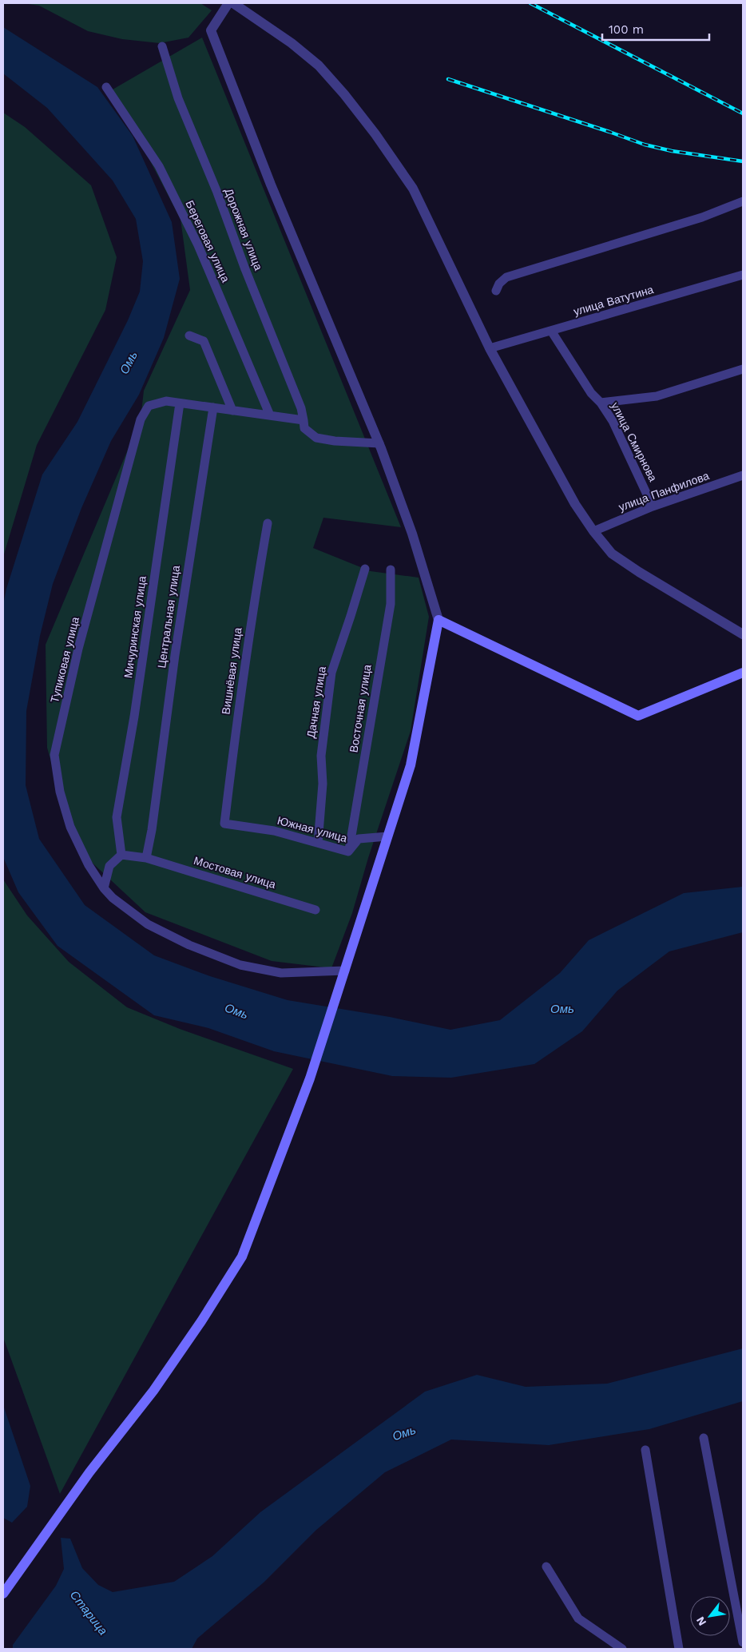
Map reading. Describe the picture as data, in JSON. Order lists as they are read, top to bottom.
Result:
{
  "streets": {
    "street": [
      "Дорожная улица",
      "Береговая улица",
      "улица Ватутина",
      "улица Смирнова",
      "улица Панфилова",
      "Центральная улица",
      "Мичуринская улица",
      "Тупиковая улица",
      "Вишнёвая улица",
      "Дачная улица",
      "Восточная улица",
      "Южная улица",
      "Мостовая улица"
    ]
  },
  "crossings": [
    ["улица Ватутина", "улица Смирнова"],
    ["улица Смирнова", "улица Панфилова"],
    ["Центральная улица", "Мостовая улица"],
    ["Мичуринская улица", "Тупиковая улица"],
    ["Мичуринская улица", "Мостовая улица"],
    ["Вишнёвая улица", "Южная улица"],
    ["Дачная улица", "Южная улица"],
    ["Восточная улица", "Южная улица"]
  ],
  "water": ["Омь", "Старица"],
  "scale_bar": "100 m",
  "north": "bottom left"
}
